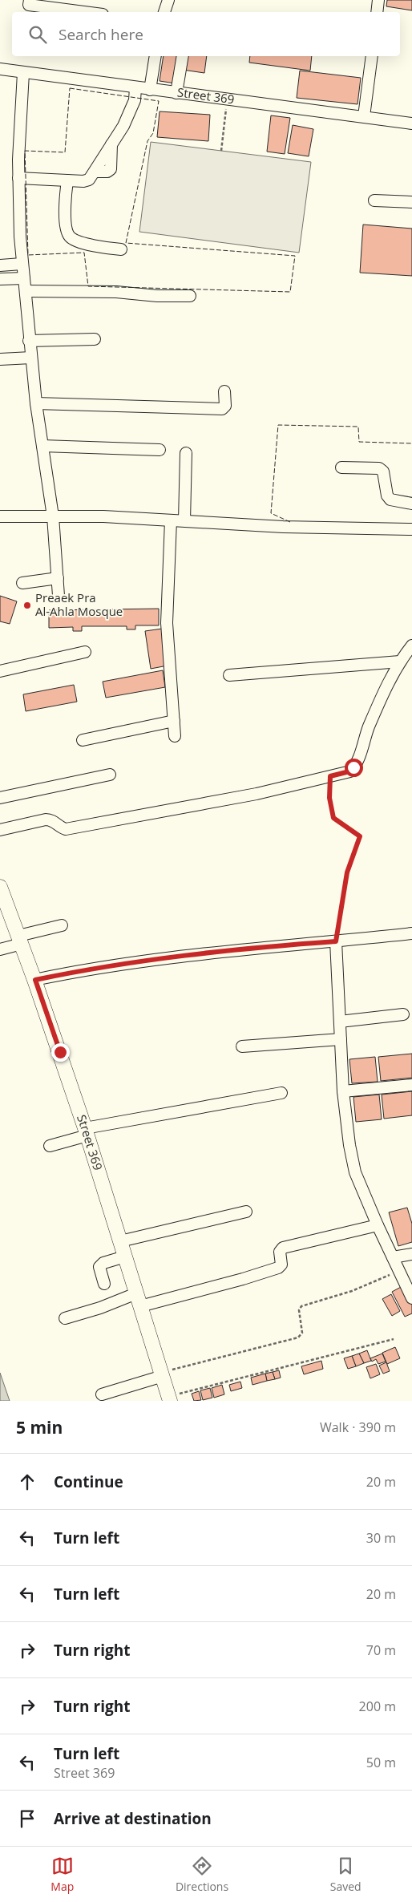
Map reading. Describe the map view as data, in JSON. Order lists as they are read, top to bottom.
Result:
{
  "streets": {
    "main road": ["Street 369"]
  },
  "places": ["Preaek Pra Al-Ahla Mosque"],
  "page": {
    "search": "Search here",
    "heading": ["5 min", "Walk · 390 m"],
    "list": [
      ["Continue", "20 m"],
      ["Turn left", "30 m"],
      ["Turn left", "20 m"],
      ["Turn right", "70 m"],
      ["Turn right", "200 m"],
      ["Turn left", "Street 369", "50 m"],
      "Arrive at destination"
    ],
    "nav": ["Map", "Directions", "Saved"]
  }
}
